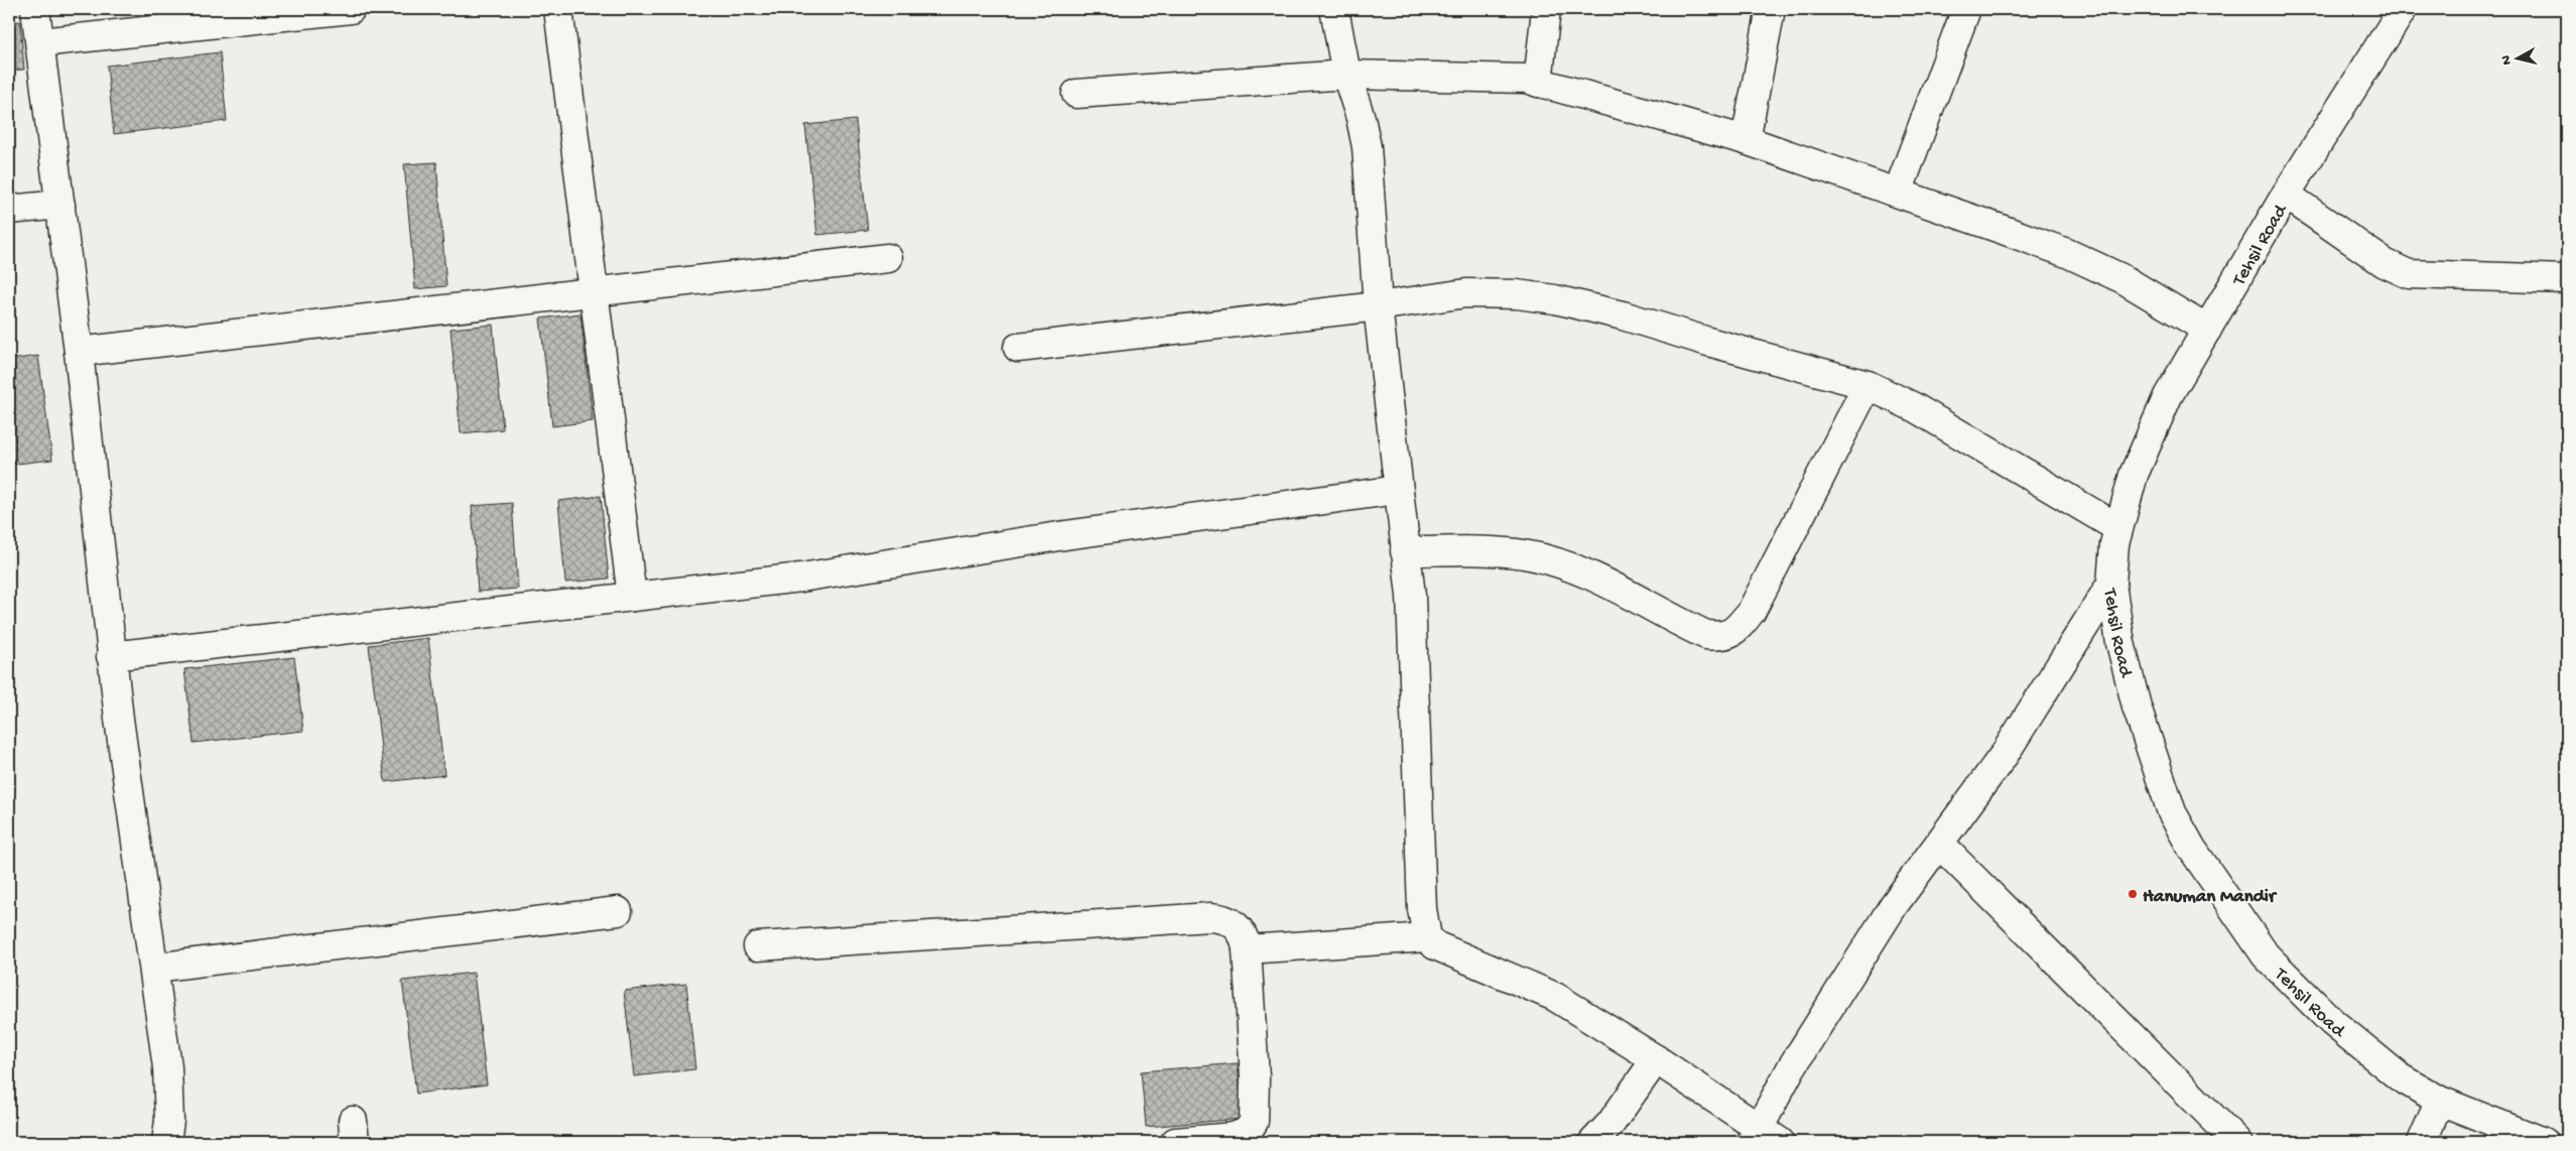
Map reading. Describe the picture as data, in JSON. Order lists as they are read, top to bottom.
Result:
{
  "streets": {
    "street": ["Tehsil Road"]
  },
  "places": ["Hanuman Mandir"],
  "north": "left"
}
